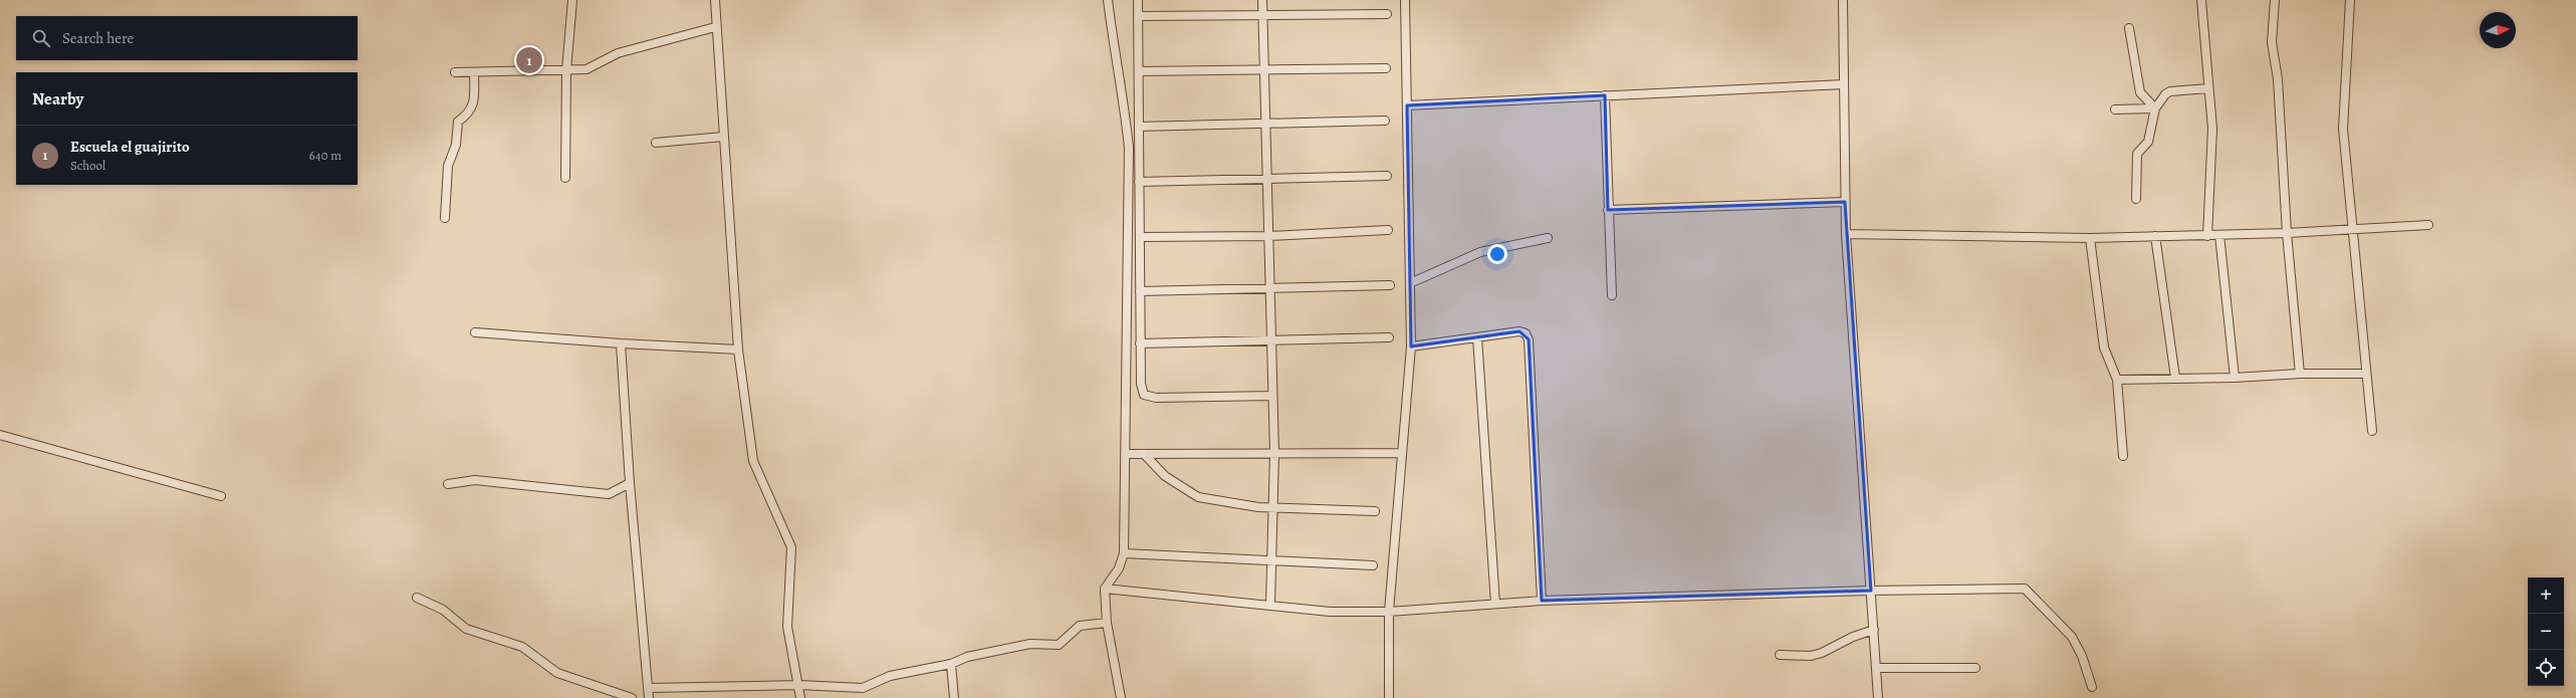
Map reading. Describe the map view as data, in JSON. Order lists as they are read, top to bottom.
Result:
{
  "north": "right",
  "page": {
    "search": "Search here",
    "pins": "1",
    "heading": "Nearby",
    "list": [
      {
        "mark": "1",
        "name": "Escuela el guajirito",
        "note": "School",
        "value": "640 m"
      }
    ],
    "map_buttons": ["+", "−"]
  }
}
